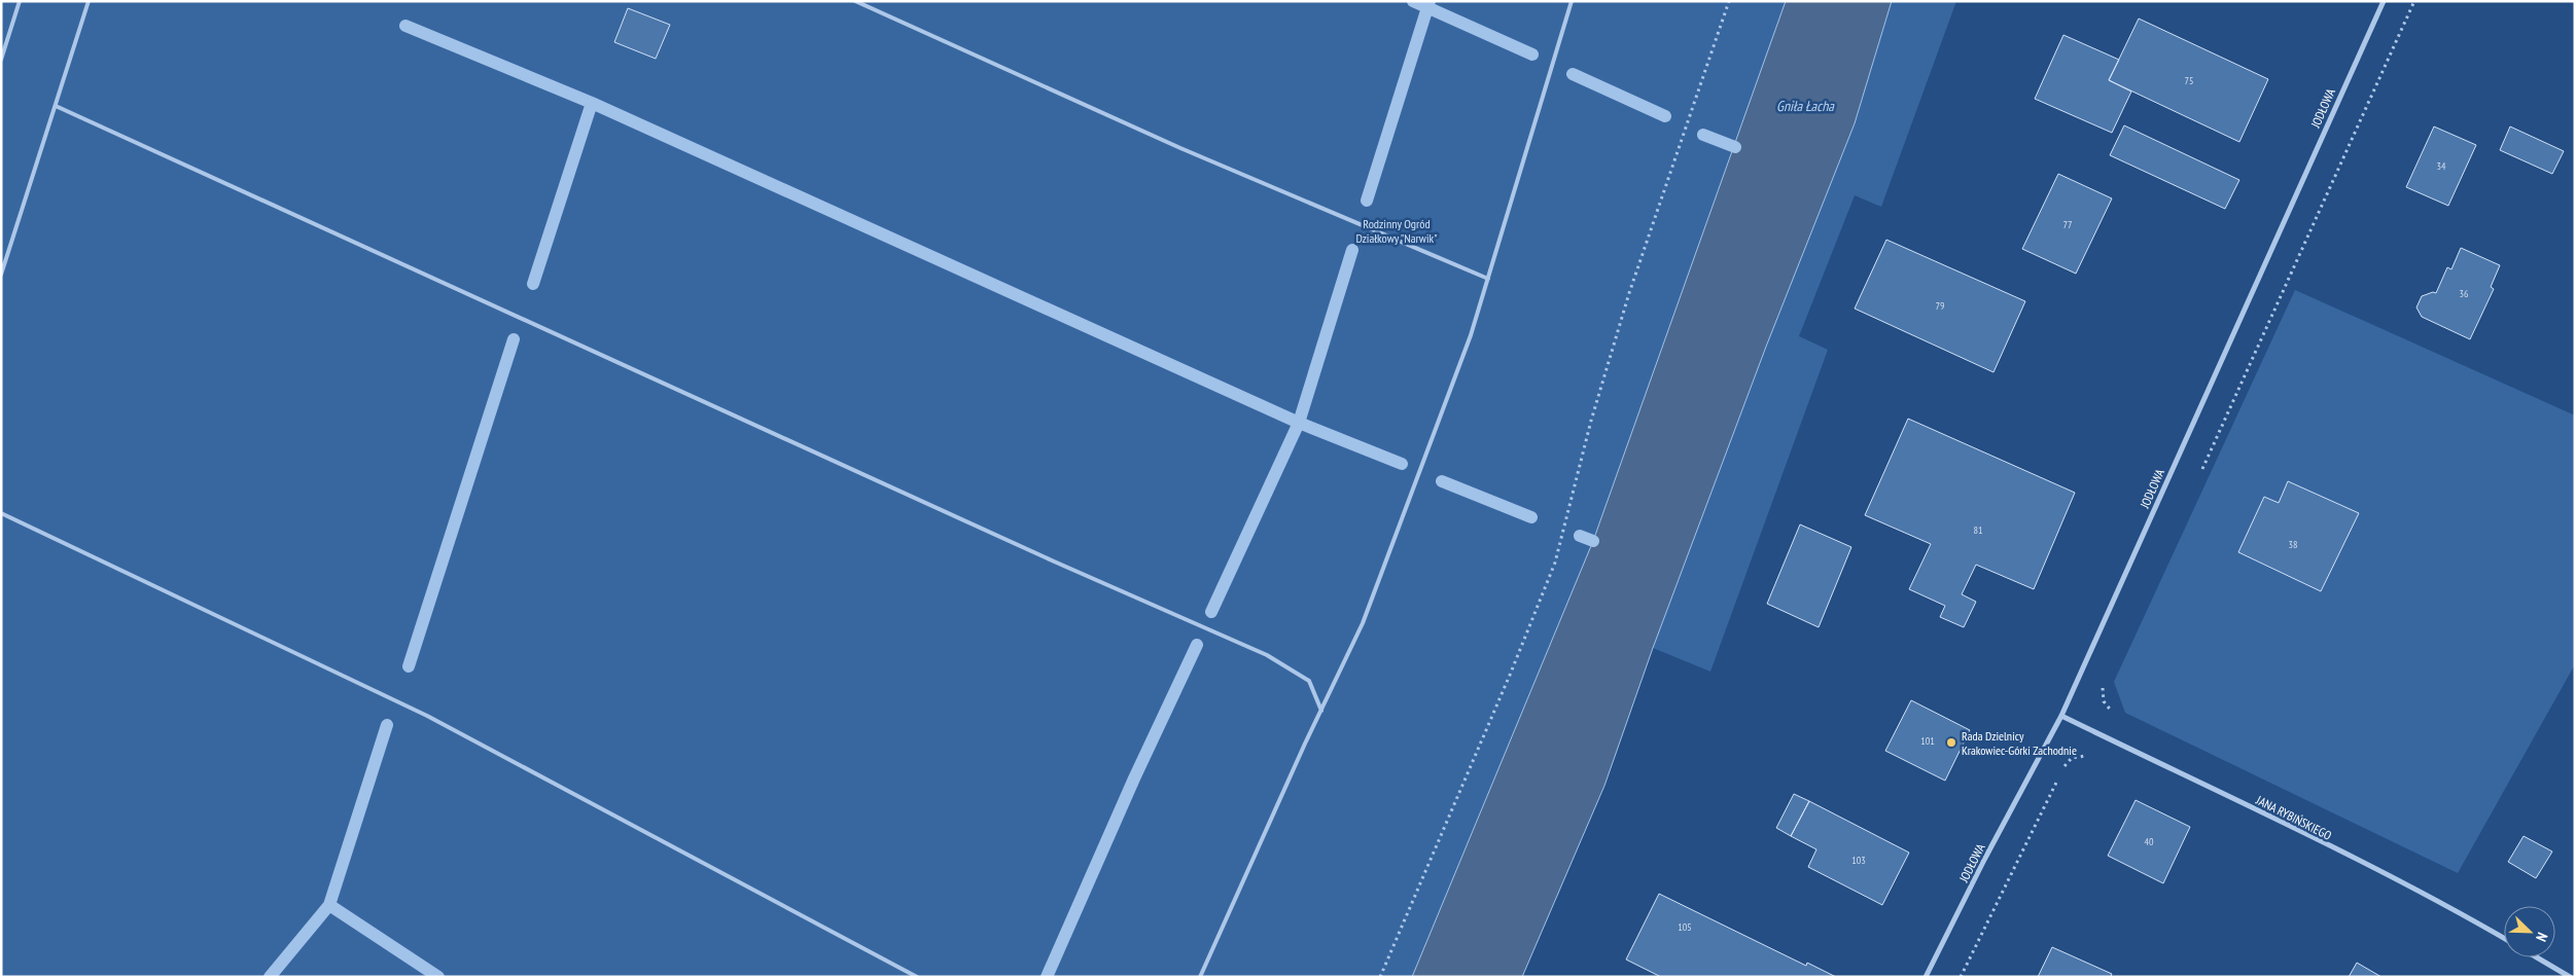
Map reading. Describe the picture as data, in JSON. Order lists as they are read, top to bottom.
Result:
{
  "streets": {
    "street": ["JODŁOWA", "JANA RYBIŃSKIEGO"]
  },
  "crossings": [
    ["JODŁOWA", "JANA RYBIŃSKIEGO"]
  ],
  "water": ["Gniła Łacha"],
  "parks": ["Rodzinny Ogród Działkowy \"Narwik\""],
  "places": ["Rada Dzielnicy Krakowiec-Górki Zachodnie"],
  "house_numbers": [
    "75",
    "34",
    "77",
    "36",
    "79",
    "81",
    "38",
    "101",
    "40",
    "103",
    "105"
  ],
  "north": "bottom right"
}
